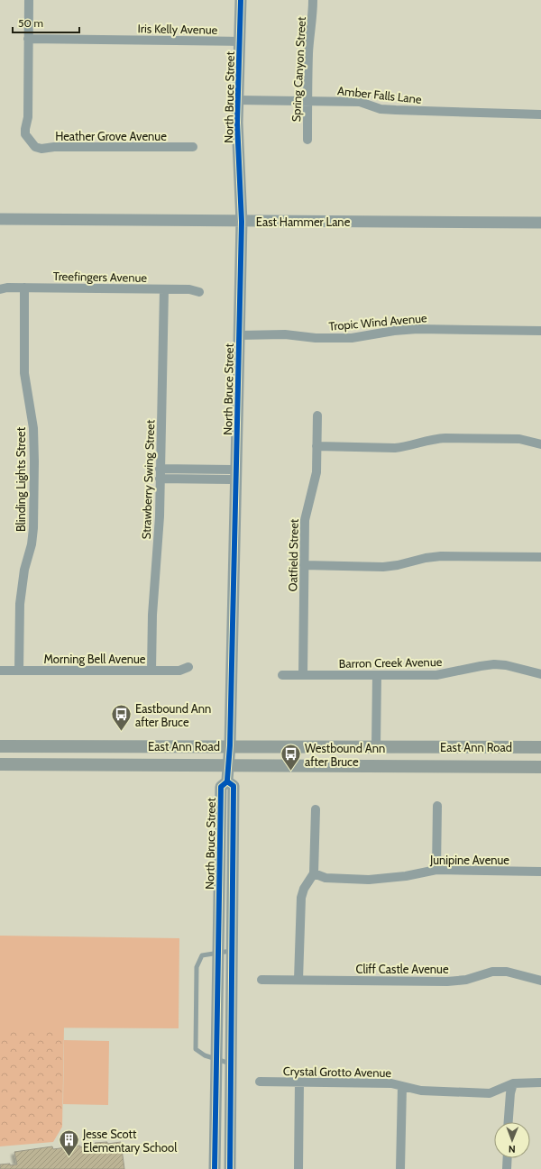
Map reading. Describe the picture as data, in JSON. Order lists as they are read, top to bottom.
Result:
{
  "streets": {
    "main road": ["East Ann Road"],
    "street": [
      "Iris Kelly Avenue",
      "Spring Canyon Street",
      "Amber Falls Lane",
      "North Bruce Street",
      "Heather Grove Avenue",
      "East Hammer Lane",
      "Treefingers Avenue",
      "Tropic Wind Avenue",
      "Blinding Lights Street",
      "Strawberry Swing Street",
      "Oatfield Street",
      "Morning Bell Avenue",
      "Barron Creek Avenue",
      "Junipine Avenue",
      "Cliff Castle Avenue",
      "Crystal Grotto Avenue"
    ]
  },
  "crossings": [
    ["Iris Kelly Avenue", "North Bruce Street"],
    ["Iris Kelly Avenue", "Heather Grove Avenue"],
    ["Spring Canyon Street", "Amber Falls Lane"],
    ["Amber Falls Lane", "North Bruce Street"],
    ["North Bruce Street", "East Hammer Lane"],
    ["North Bruce Street", "Tropic Wind Avenue"],
    ["North Bruce Street", "East Ann Road"],
    ["Treefingers Avenue", "Blinding Lights Street"],
    ["Treefingers Avenue", "Strawberry Swing Street"],
    ["Blinding Lights Street", "Morning Bell Avenue"],
    ["Strawberry Swing Street", "Morning Bell Avenue"],
    ["Oatfield Street", "Barron Creek Avenue"]
  ],
  "places": {
    "bus stop": ["Eastbound Ann after Bruce", "Westbound Ann after Bruce"],
    "building": ["Jesse Scott Elementary School"]
  },
  "scale_bar": "50 m",
  "north": "bottom"
}
